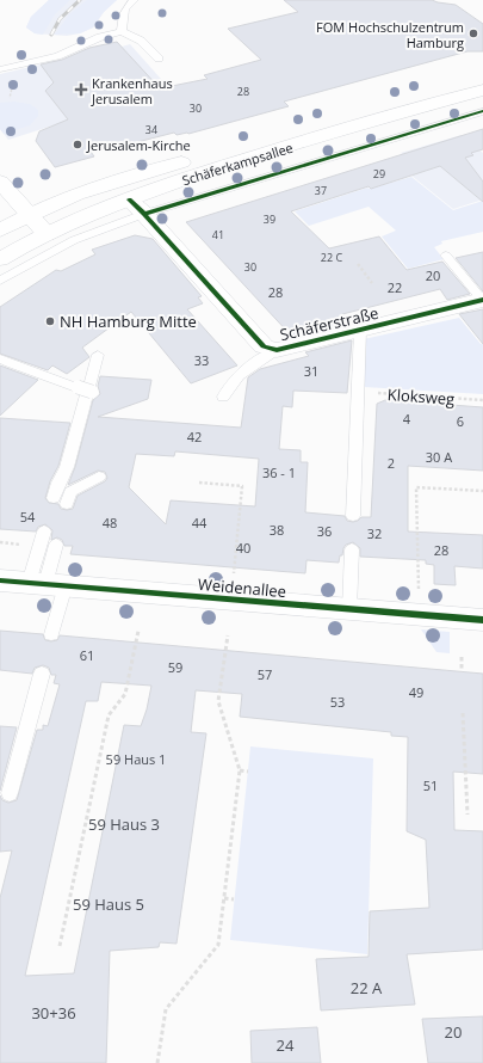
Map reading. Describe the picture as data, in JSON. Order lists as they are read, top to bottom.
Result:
{
  "streets": {
    "main road": ["Schäferkampsallee", "Schäferstraße", "Weidenallee"],
    "path": ["Kloksweg"]
  },
  "crossings": [
    ["Schäferkampsallee", "Schäferstraße"]
  ],
  "places": {
    "other": ["FOM Hochschulzentrum Hamburg", "Jerusalem-Kirche", "NH Hamburg Mitte"],
    "health": ["Krankenhaus Jerusalem"]
  },
  "house_numbers": [
    "28",
    "30",
    "34",
    "29",
    "37",
    "39",
    "41",
    "22 C",
    "30",
    "20",
    "22",
    "28",
    "33",
    "31",
    "4",
    "6",
    "42",
    "30 A",
    "2",
    "36 - 1",
    "54",
    "48",
    "44",
    "38",
    "36",
    "32",
    "40",
    "28",
    "61",
    "59",
    "57",
    "49",
    "53",
    "59 Haus 1",
    "51",
    "59 Haus 3",
    "59 Haus 5",
    "22 A",
    "30+36",
    "20",
    "24"
  ]
}
